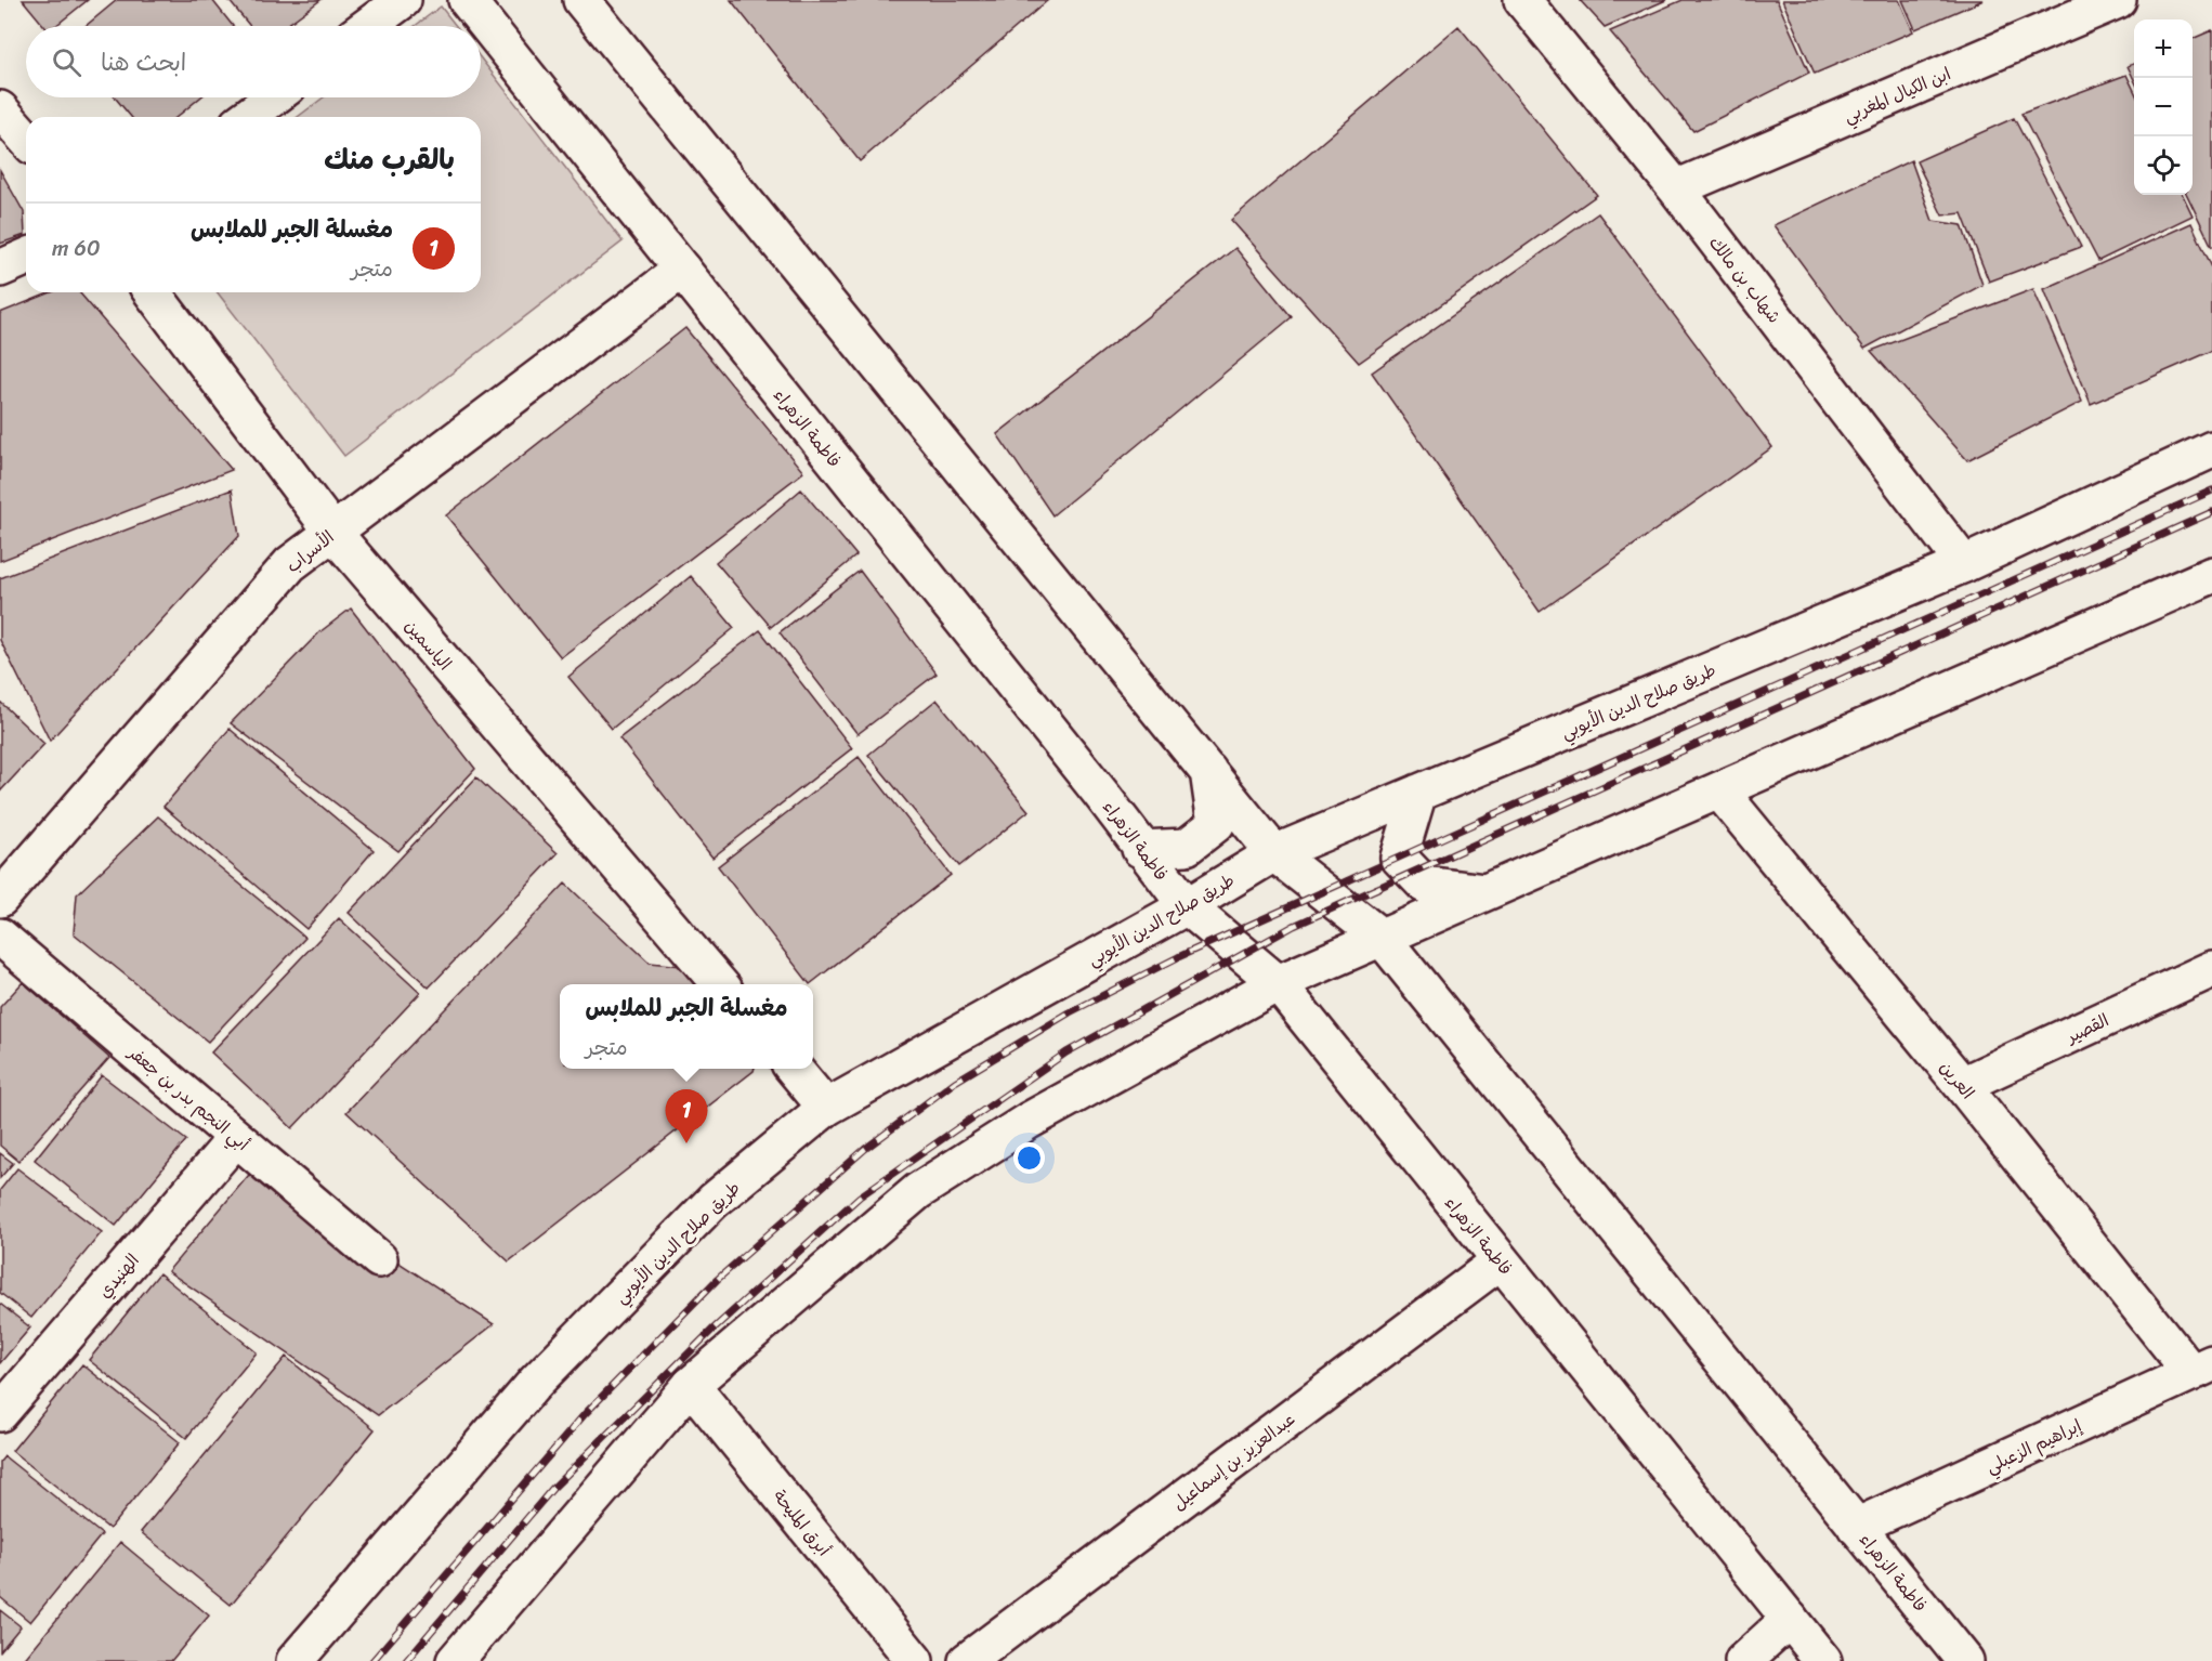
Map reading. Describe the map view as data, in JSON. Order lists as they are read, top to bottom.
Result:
{
  "streets": {
    "main road": [
      "ابن الكيال المغربي",
      "شهاب بن مالك",
      "فاطمة الزهراء",
      "الأسراب",
      "الياسمين",
      "طريق صلاح الدين الأيوبي",
      "القصير",
      "العرين",
      "أبي النجم بدر بن جعفر",
      "الهنيدي",
      "إبراهيم الزعبلي",
      "عبدالعزيز بن إسماعيل",
      "أبرق المليحة"
    ]
  },
  "crossings": [
    ["ابن الكيال المغربي", "شهاب بن مالك"],
    ["شهاب بن مالك", "طريق صلاح الدين الأيوبي"],
    ["فاطمة الزهراء", "الأسراب"],
    ["فاطمة الزهراء", "طريق صلاح الدين الأيوبي"],
    ["فاطمة الزهراء", "إبراهيم الزعبلي"],
    ["فاطمة الزهراء", "عبدالعزيز بن إسماعيل"],
    ["الأسراب", "الياسمين"],
    ["القصير", "العرين"],
    ["العرين", "إبراهيم الزعبلي"],
    ["أبي النجم بدر بن جعفر", "الهنيدي"]
  ],
  "page": {
    "map_buttons": ["+", "−"],
    "search": "ابحث هنا",
    "heading": "بالقرب منك",
    "list": [
      {
        "mark": "1",
        "name": "مغسلة الجبر للملابس",
        "note": "متجر",
        "value": "60 m"
      }
    ],
    "popup": ["مغسلة الجبر للملابس", "متجر"],
    "pins": "1"
  }
}
